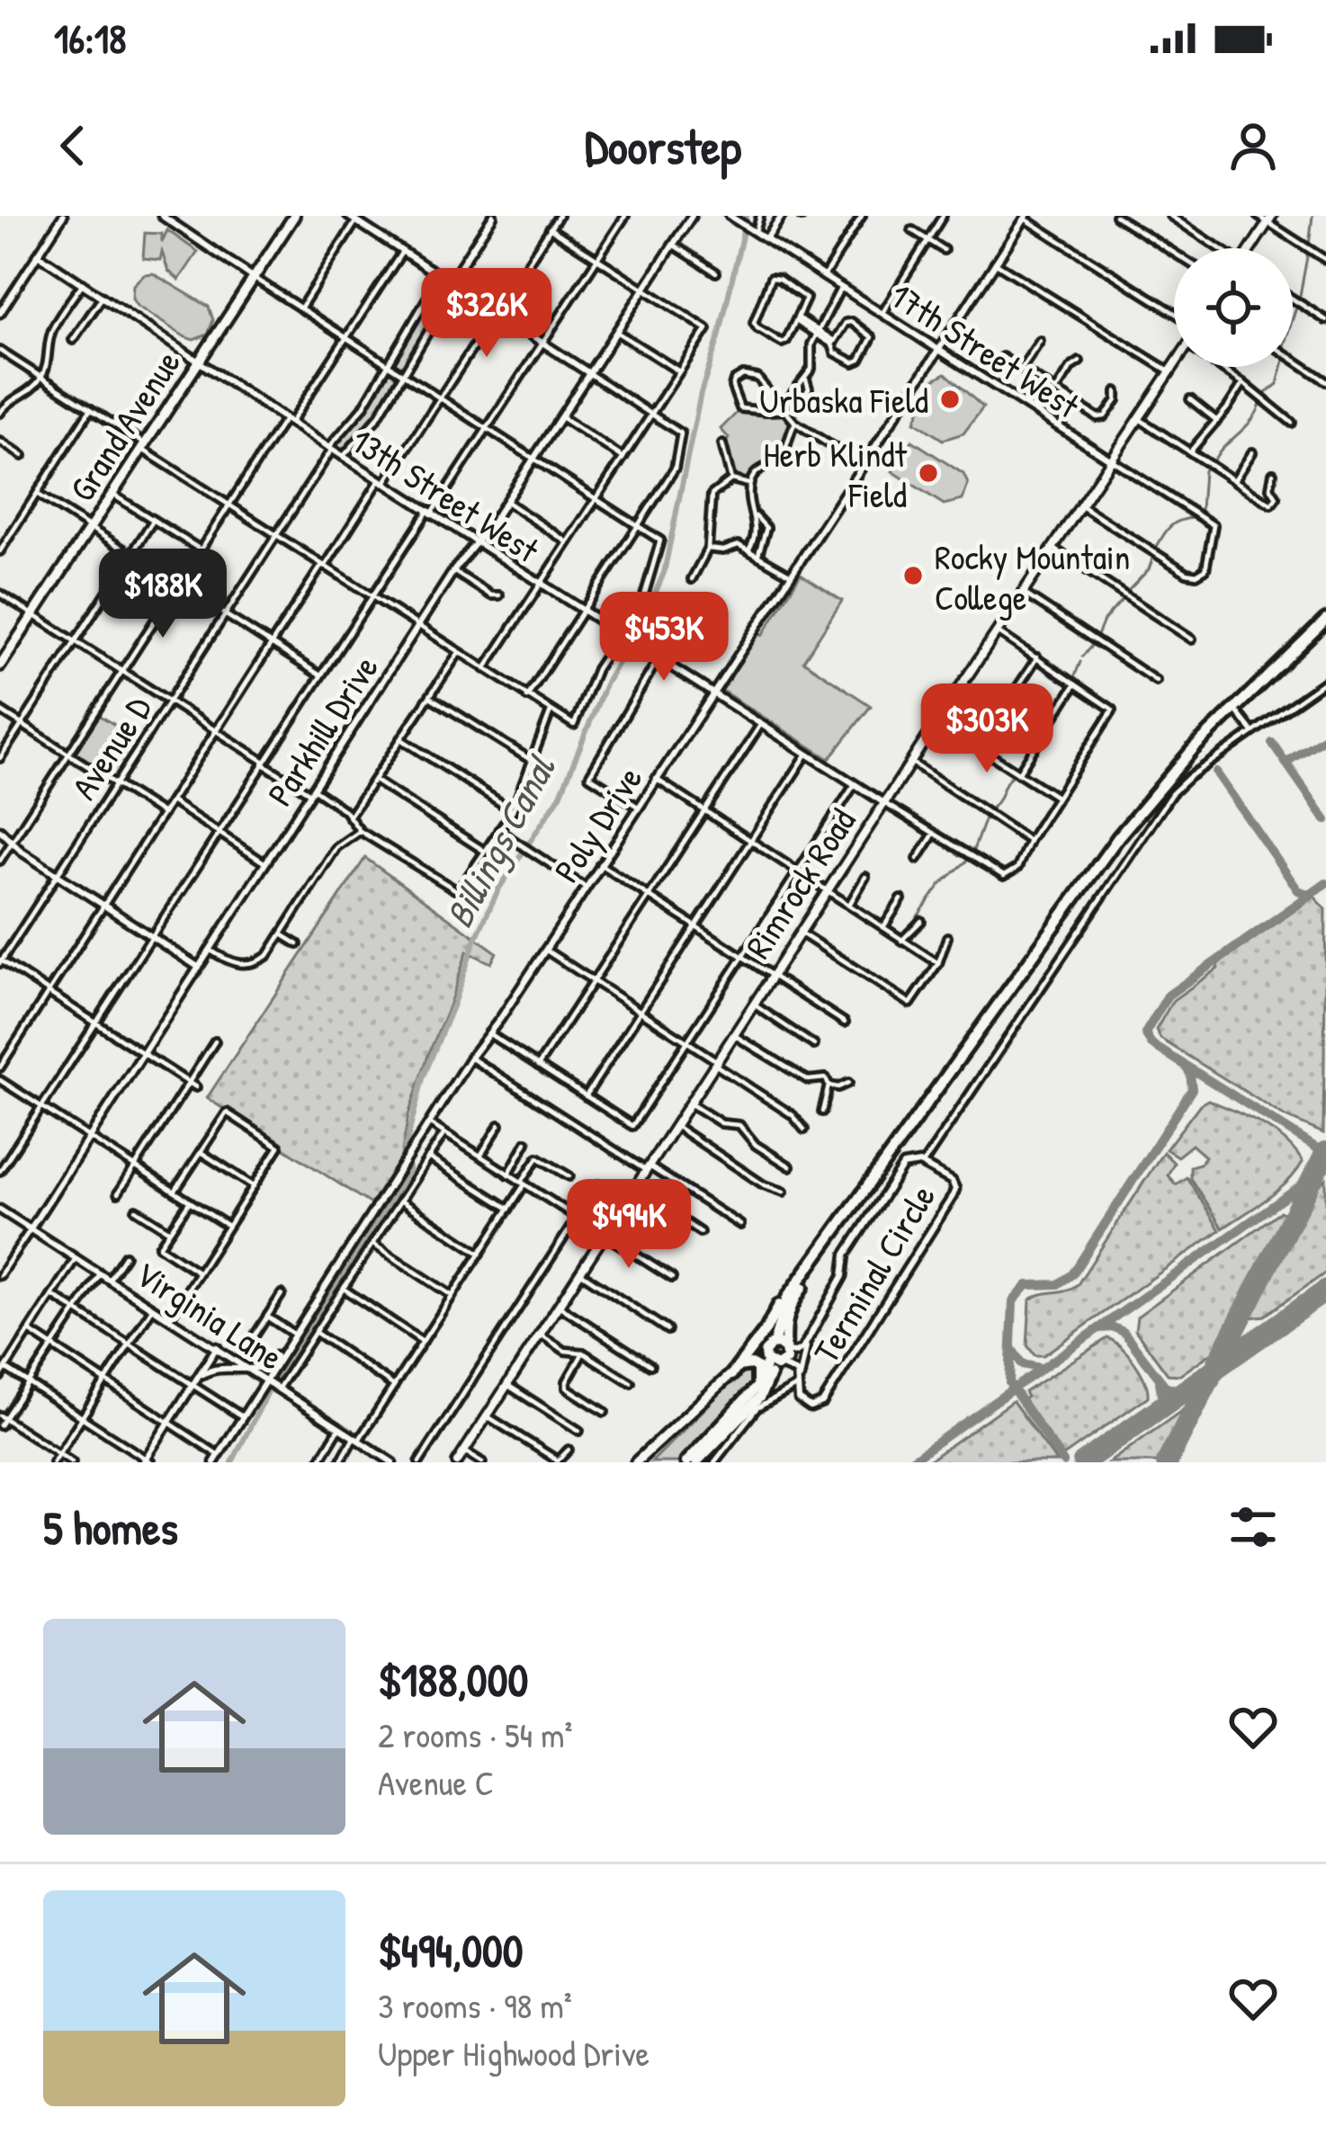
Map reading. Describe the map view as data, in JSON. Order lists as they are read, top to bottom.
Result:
{
  "streets": {
    "main road": ["Grand Avenue", "Rimrock Road"],
    "street": [
      "17th Street West",
      "13th Street West",
      "Parkhill Drive",
      "Avenue D",
      "Poly Drive",
      "Terminal Circle",
      "Virginia Lane"
    ]
  },
  "crossings": [
    ["17th Street West", "Poly Drive"],
    ["17th Street West", "Rimrock Road"],
    ["Grand Avenue", "13th Street West"],
    ["13th Street West", "Parkhill Drive"],
    ["13th Street West", "Avenue D"],
    ["13th Street West", "Poly Drive"],
    ["13th Street West", "Rimrock Road"],
    ["Parkhill Drive", "Virginia Lane"],
    ["Poly Drive", "Virginia Lane"]
  ],
  "water": ["Billings Canal"],
  "places": ["Urbaska Field", "Herb Klindt Field", "Rocky Mountain College"],
  "page": {
    "status": "16:18",
    "header": "Doorstep",
    "price": [
      "$326K",
      "$188K",
      "$453K",
      "$303K",
      "$494K"
    ],
    "heading": "5 homes",
    "list": [
      {
        "name": "$188,000",
        "note": "2 rooms · 54 m² · Avenue C"
      },
      {
        "name": "$494,000",
        "note": "3 rooms · 98 m² · Upper Highwood Drive"
      }
    ]
  }
}
